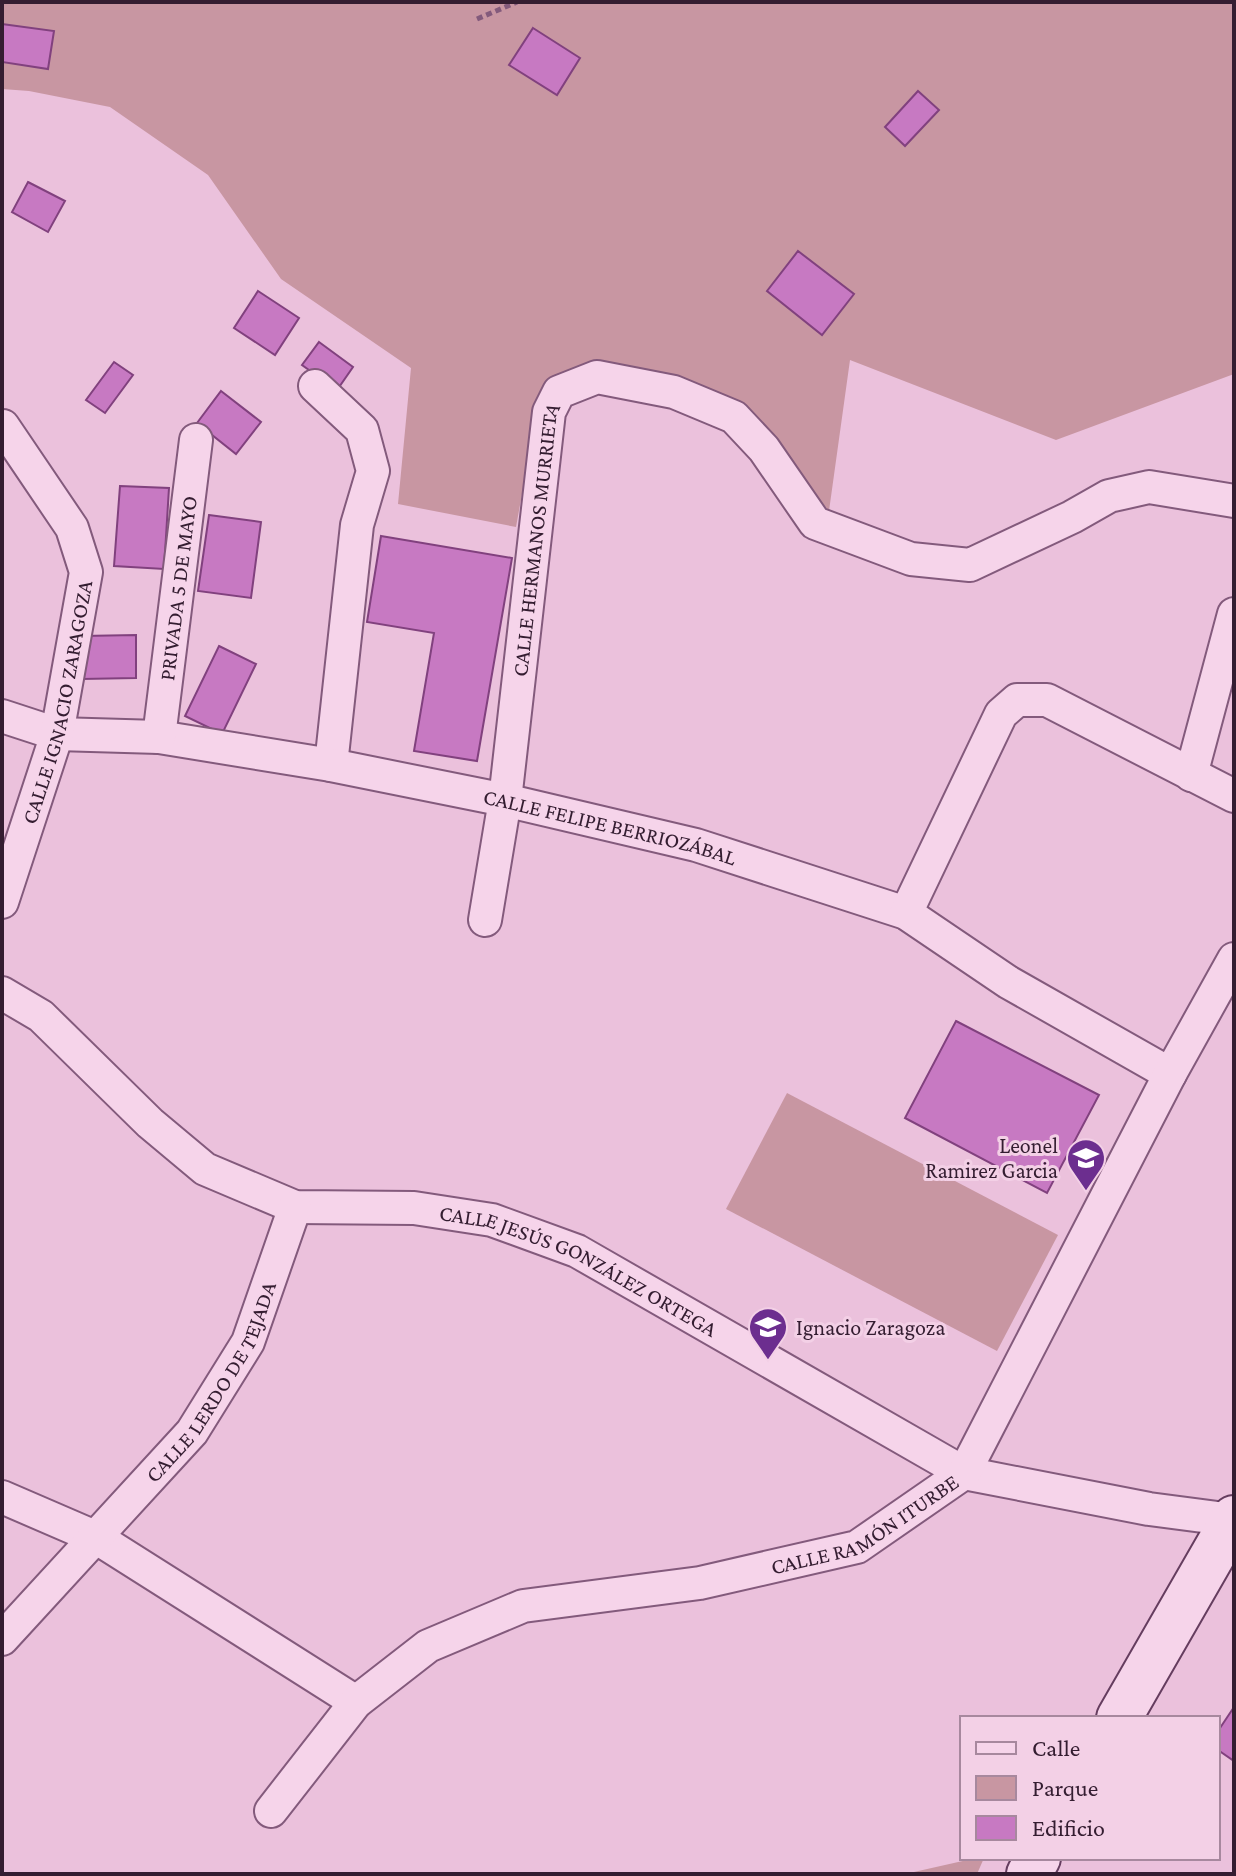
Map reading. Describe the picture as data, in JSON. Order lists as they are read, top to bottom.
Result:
{
  "streets": {
    "street": [
      "CALLE HERMANOS MURRIETA",
      "PRIVADA 5 DE MAYO",
      "CALLE IGNACIO ZARAGOZA",
      "CALLE FELIPE BERRIOZÁBAL",
      "CALLE JESÚS GONZÁLEZ ORTEGA",
      "CALLE LERDO DE TEJADA",
      "CALLE RAMÓN ITURBE"
    ]
  },
  "crossings": [
    ["CALLE HERMANOS MURRIETA", "CALLE FELIPE BERRIOZÁBAL"],
    ["PRIVADA 5 DE MAYO", "CALLE FELIPE BERRIOZÁBAL"],
    ["CALLE IGNACIO ZARAGOZA", "CALLE FELIPE BERRIOZÁBAL"],
    ["CALLE FELIPE BERRIOZÁBAL", "CALLE RAMÓN ITURBE"],
    ["CALLE JESÚS GONZÁLEZ ORTEGA", "CALLE LERDO DE TEJADA"],
    ["CALLE JESÚS GONZÁLEZ ORTEGA", "CALLE RAMÓN ITURBE"]
  ],
  "places": {
    "school or university": ["Leonel Ramirez Garcia", "Ignacio Zaragoza"]
  },
  "legend": ["Calle", "Parque", "Edificio"]
}
